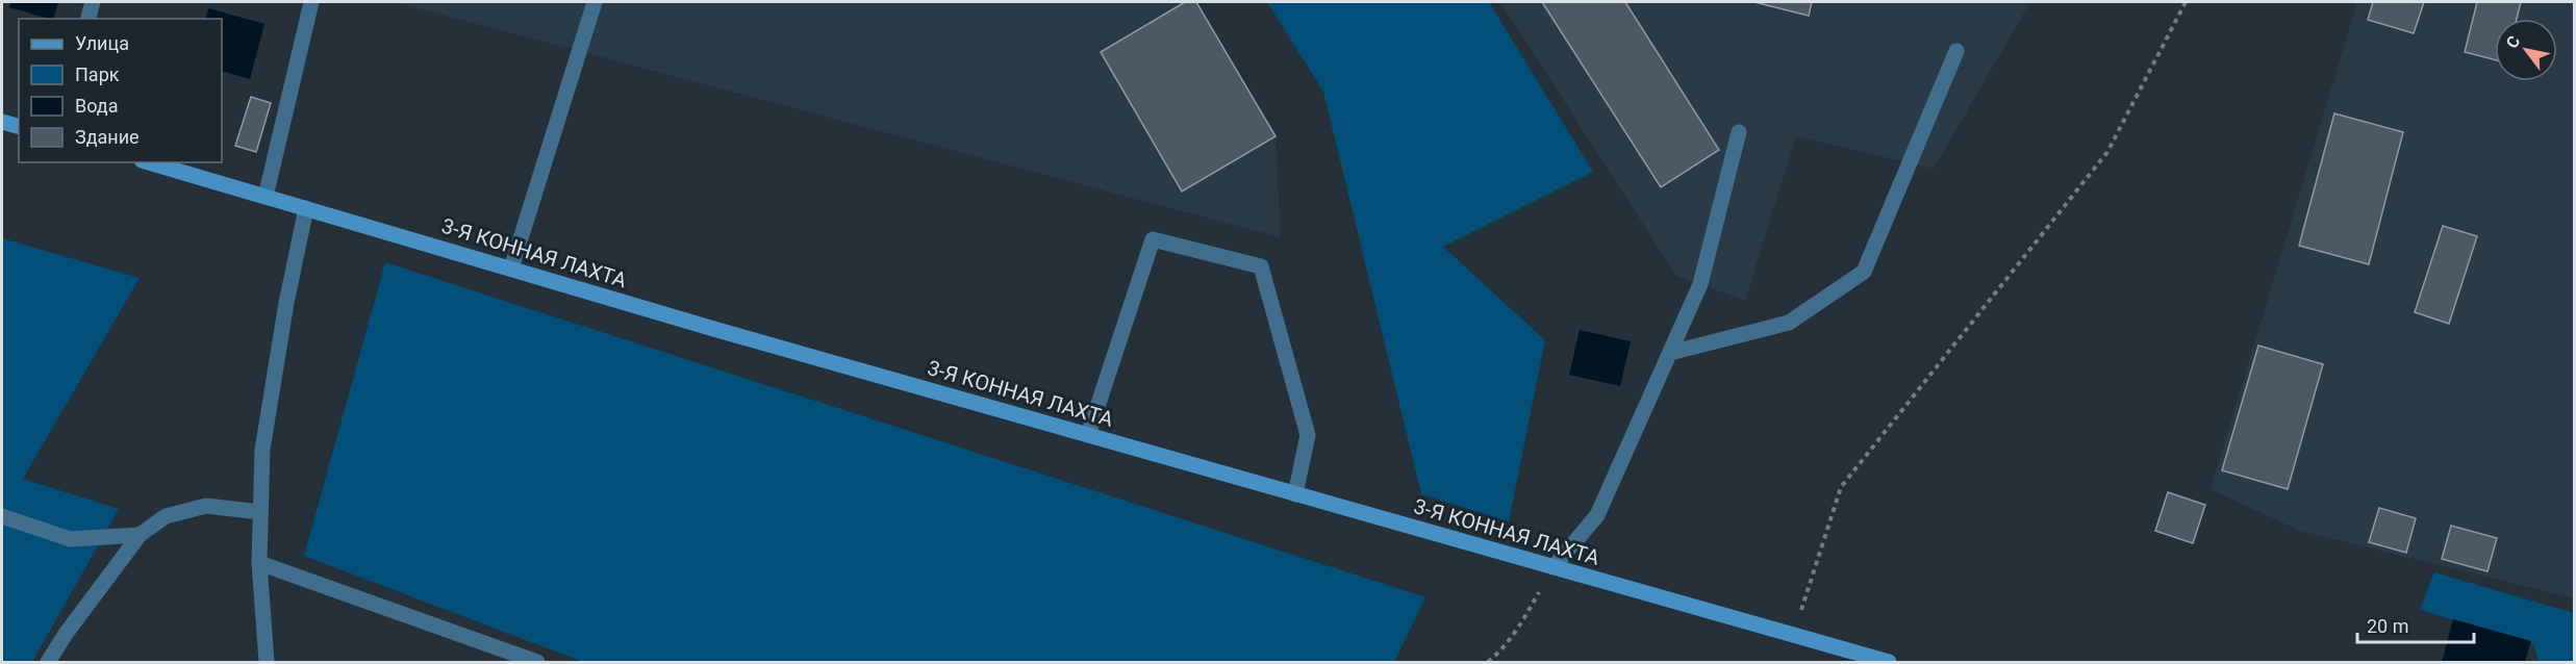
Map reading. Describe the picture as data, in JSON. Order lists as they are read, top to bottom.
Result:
{
  "streets": {
    "main road": ["3-Я КОННАЯ ЛАХТА"]
  },
  "legend": [
    "Улица",
    "Парк",
    "Вода",
    "Здание"
  ],
  "scale_bar": "20 m",
  "north": "top left"
}
